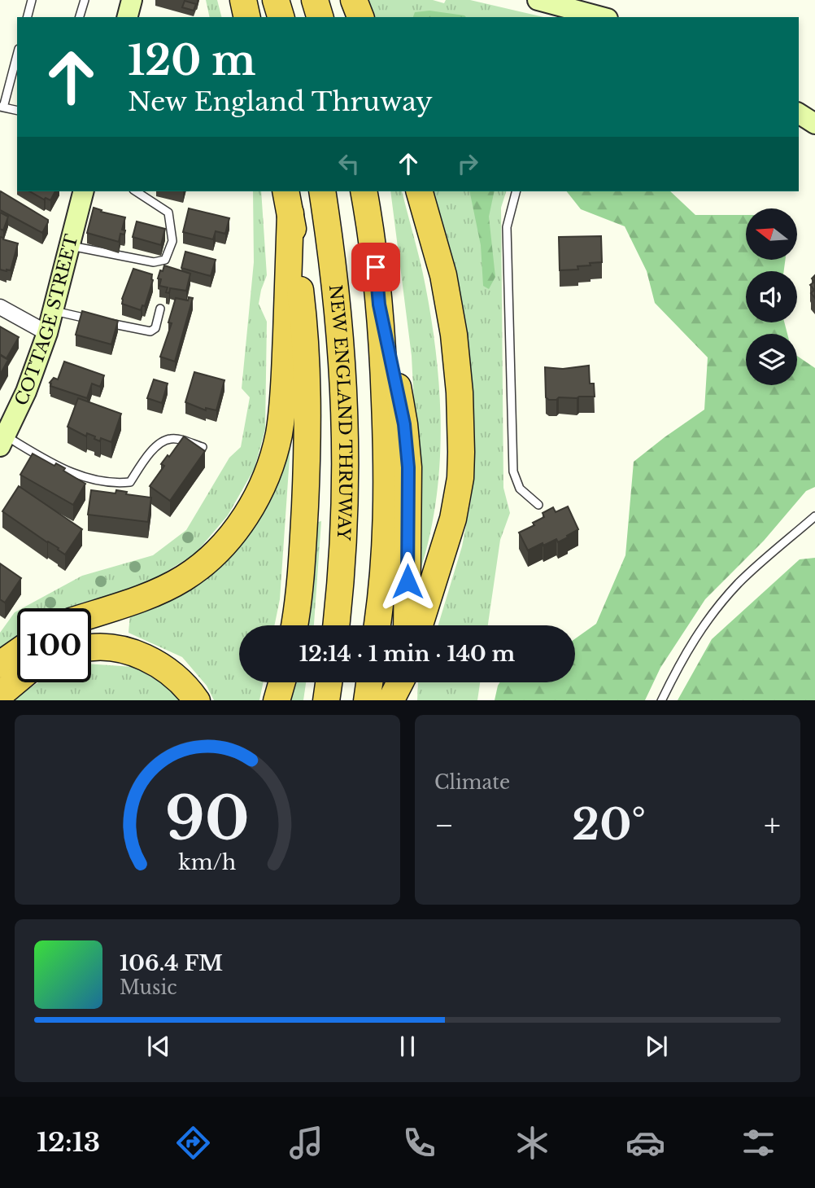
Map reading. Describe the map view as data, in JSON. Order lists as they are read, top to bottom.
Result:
{
  "streets": {
    "highway": ["NEW ENGLAND THRUWAY"],
    "street": ["COTTAGE STREET"]
  },
  "north": "left",
  "page": {
    "turn": ["120 m", "New England Thruway"],
    "limit": "100",
    "trip": "12:14 · 1 min · 140 m",
    "tile": "Climate",
    "heat": ["−", "20°", "+"],
    "song": ["106.4 FM", "Music"],
    "tabs": "12:13",
    "gauge": ["90", "km/h"]
  }
}
